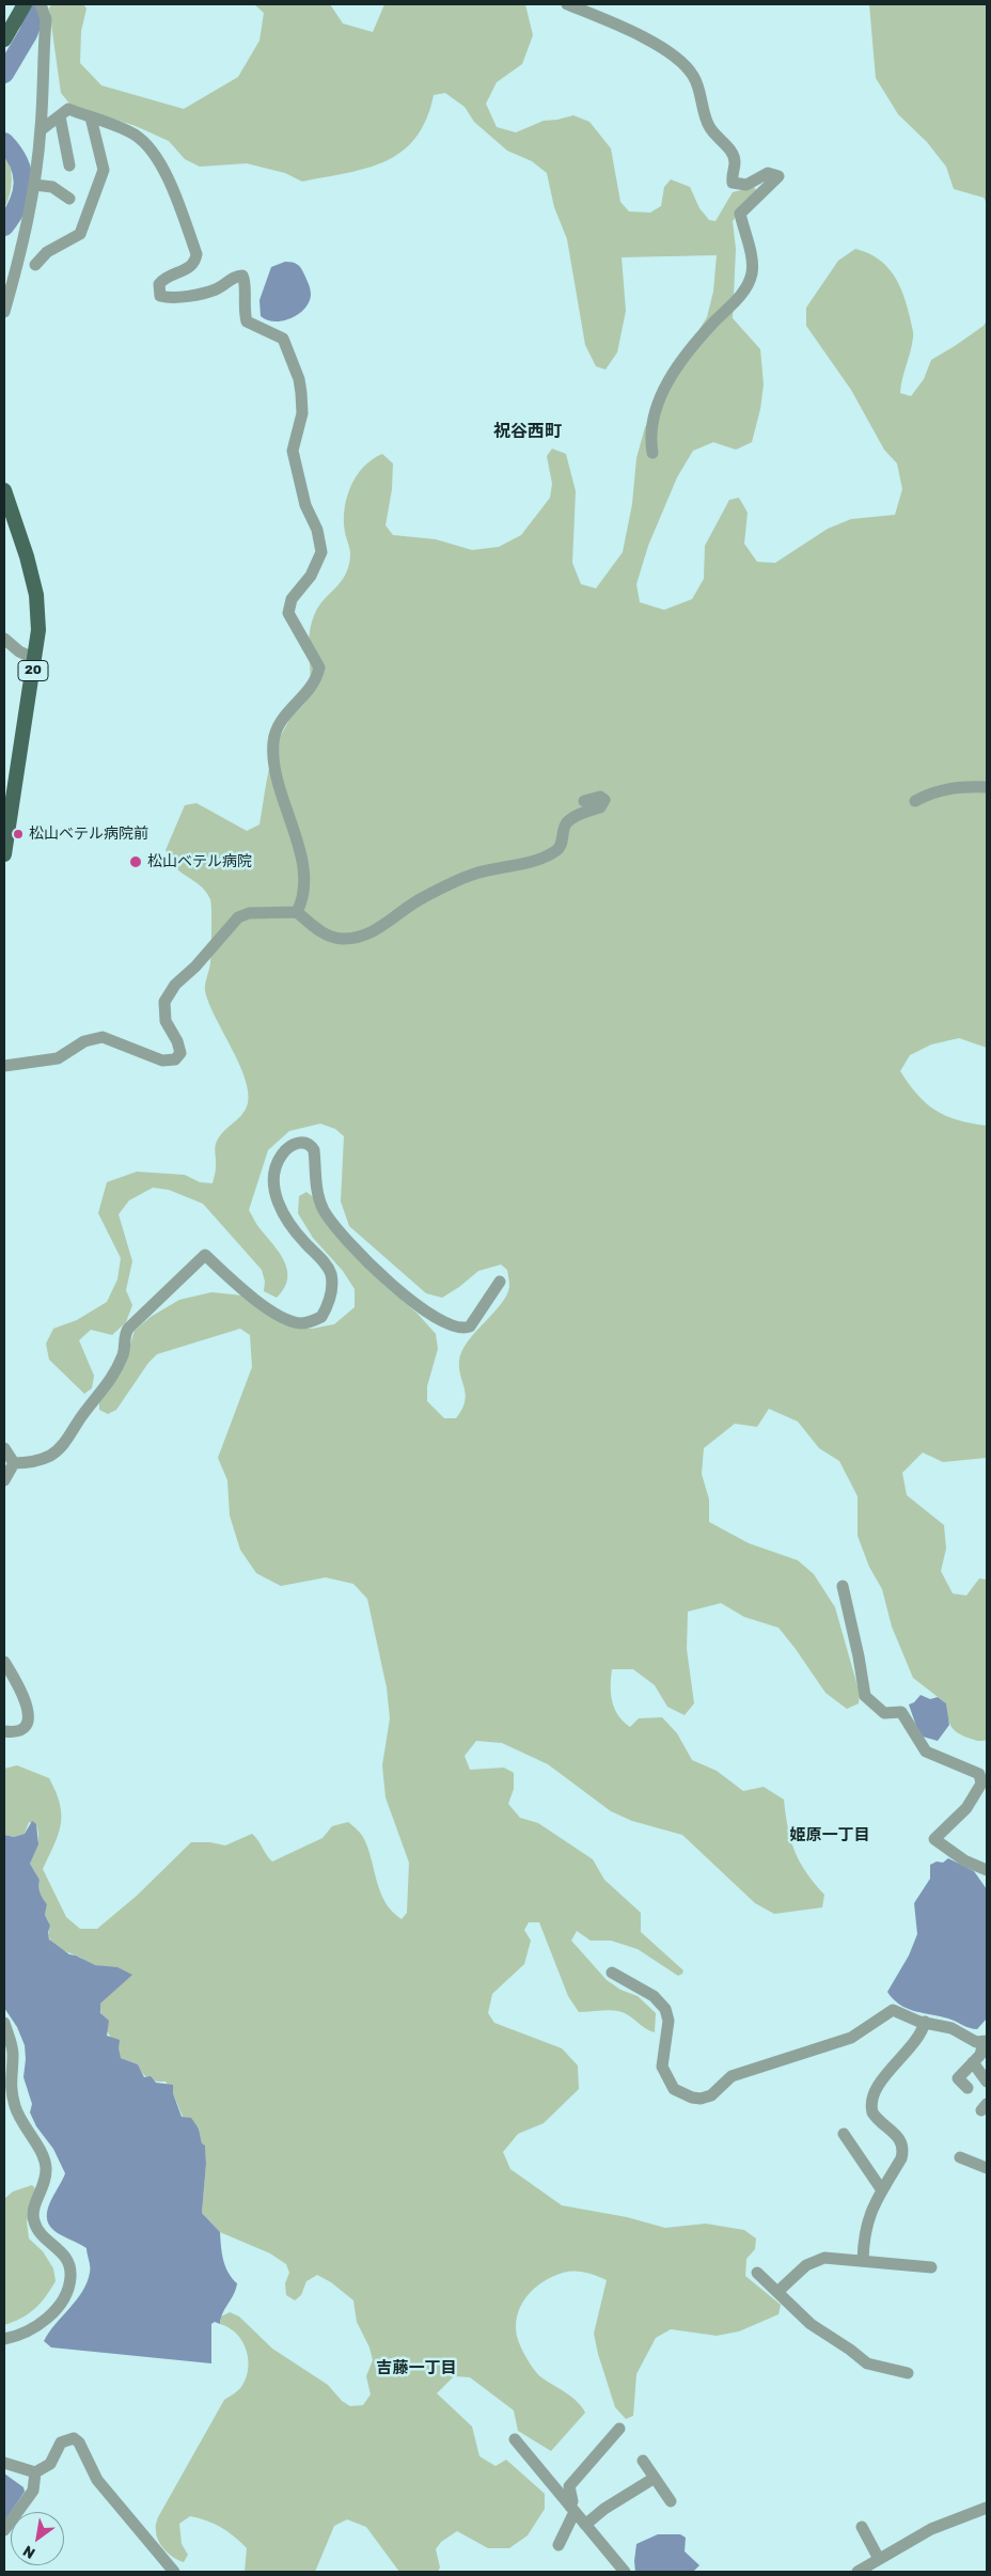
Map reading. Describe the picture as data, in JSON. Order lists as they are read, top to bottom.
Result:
{
  "streets": {
    "main road": ["20"]
  },
  "districts": ["祝谷西町", "姫原一丁目", "吉藤一丁目"],
  "places": ["松山ベテル病院前", "松山ベテル病院"],
  "north": "bottom left"
}
